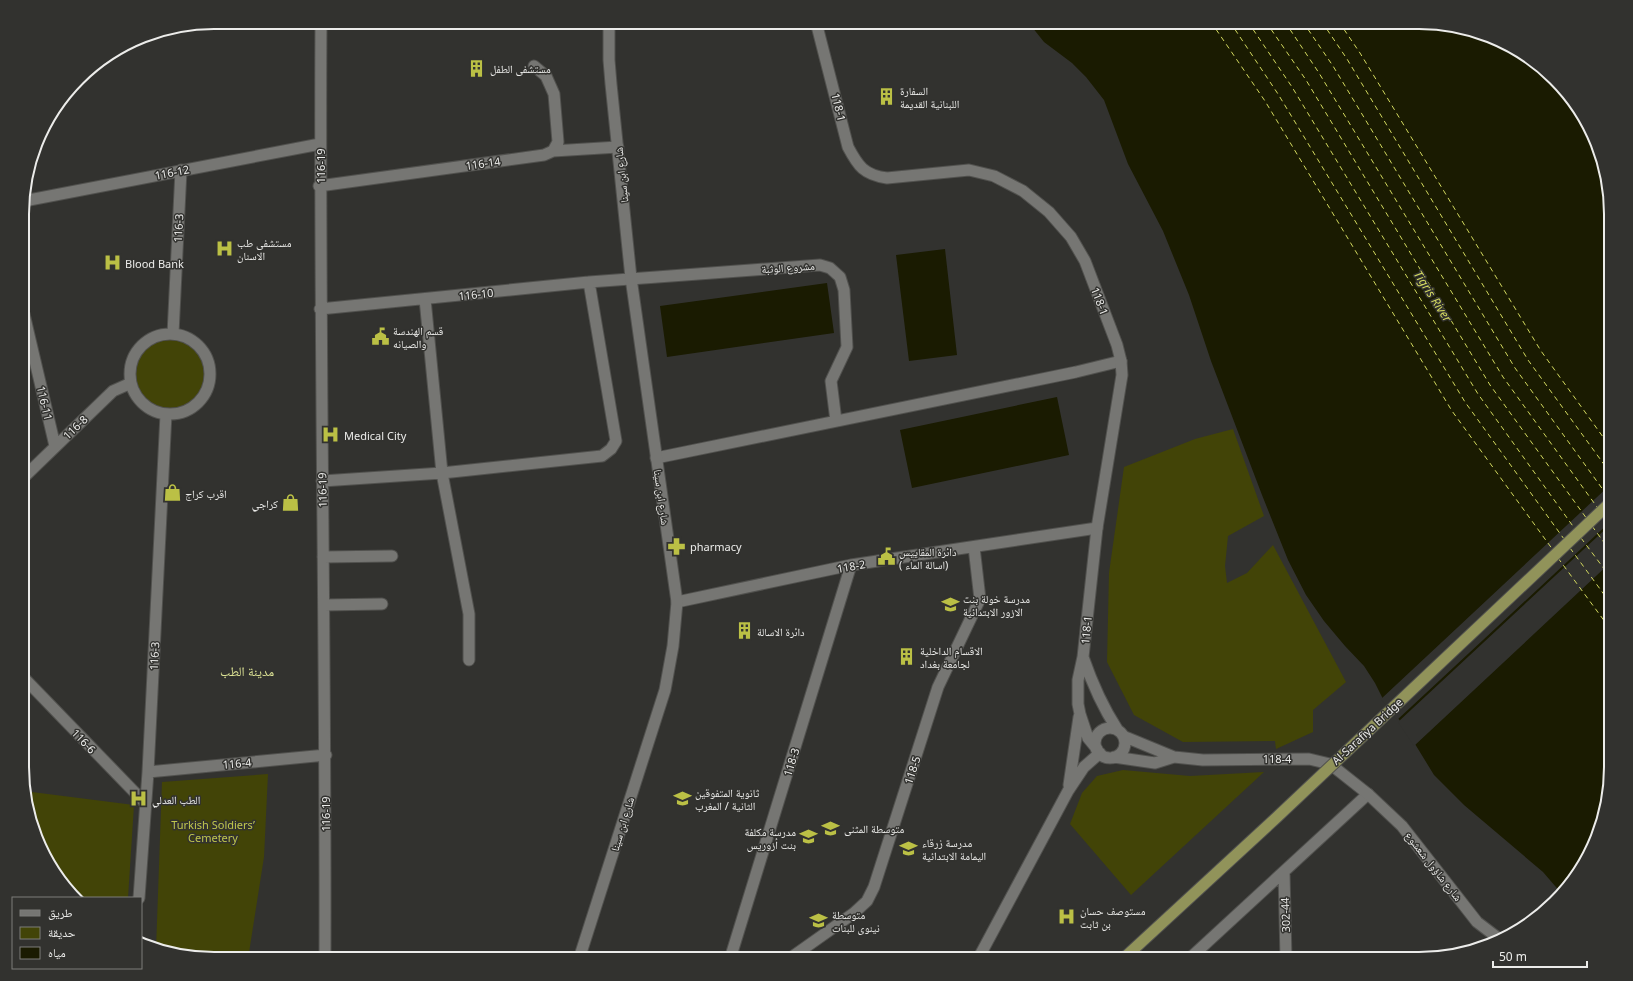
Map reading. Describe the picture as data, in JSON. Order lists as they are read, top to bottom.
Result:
{
  "streets": {
    "main road": ["Al-Sarafiya Bridge"],
    "street": [
      "118-1",
      "116-14",
      "116-19",
      "116-12",
      "شارع ابن سينا",
      "116-3",
      "مشروع الوثبة",
      "116-10",
      "116-11",
      "116-8",
      "118-2",
      "116-6",
      "118-4",
      "118-3",
      "116-4",
      "118-5",
      "شارع شاؤول شعشوع",
      "302-44"
    ]
  },
  "crossings": [
    ["118-1", "118-2"],
    ["118-1", "118-4"],
    ["116-14", "116-19"],
    ["116-14", "شارع ابن سينا"],
    ["116-19", "116-12"],
    ["116-19", "116-10"],
    ["116-19", "116-4"],
    ["116-12", "116-3"],
    ["شارع ابن سينا", "مشروع الوثبة"],
    ["شارع ابن سينا", "116-10"],
    ["شارع ابن سينا", "118-2"],
    ["116-3", "116-8"],
    ["116-3", "116-6"],
    ["116-3", "116-4"],
    ["مشروع الوثبة", "116-10"],
    ["116-11", "116-8"],
    ["118-2", "118-3"],
    ["118-2", "118-5"],
    ["118-4", "شارع شاؤول شعشوع"]
  ],
  "districts": ["مدينة الطب"],
  "water": ["Tigris River"],
  "parks": ["Turkish Soldiers’ Cemetery"],
  "places": {
    "building": [
      "مستشفى الطفل",
      "السفارة اللبنانية القديمة",
      "دائرة الاسالة",
      "الاقسام الداخلية لجامعة بغداد"
    ],
    "hospital": [
      "مستشفى طب الاسنان",
      "Blood Bank",
      "Medical City",
      "الطب العدلي",
      "مستوصف حسان بن ثابت"
    ],
    "public building": ["قسم الهندسة والصيانه", "دائرة المقاييس ( اسالة الماء)"],
    "shop": ["اقرب كراج", "كراجي"],
    "pharmacy": ["pharmacy"],
    "school or university": [
      "مدرسة خولة بنت الازور الابتدائية",
      "ثانوية المتفوقين الثانية / المغرب",
      "متوسطة المثنى",
      "مدرسة مكلفة بنت أزوريس",
      "مدرسة زرقاء اليمامة الابتدائية",
      "متوسطة نينوى للبنات"
    ]
  },
  "legend": ["طريق", "حديقة", "مياه"],
  "scale_bar": "50 m"
}
